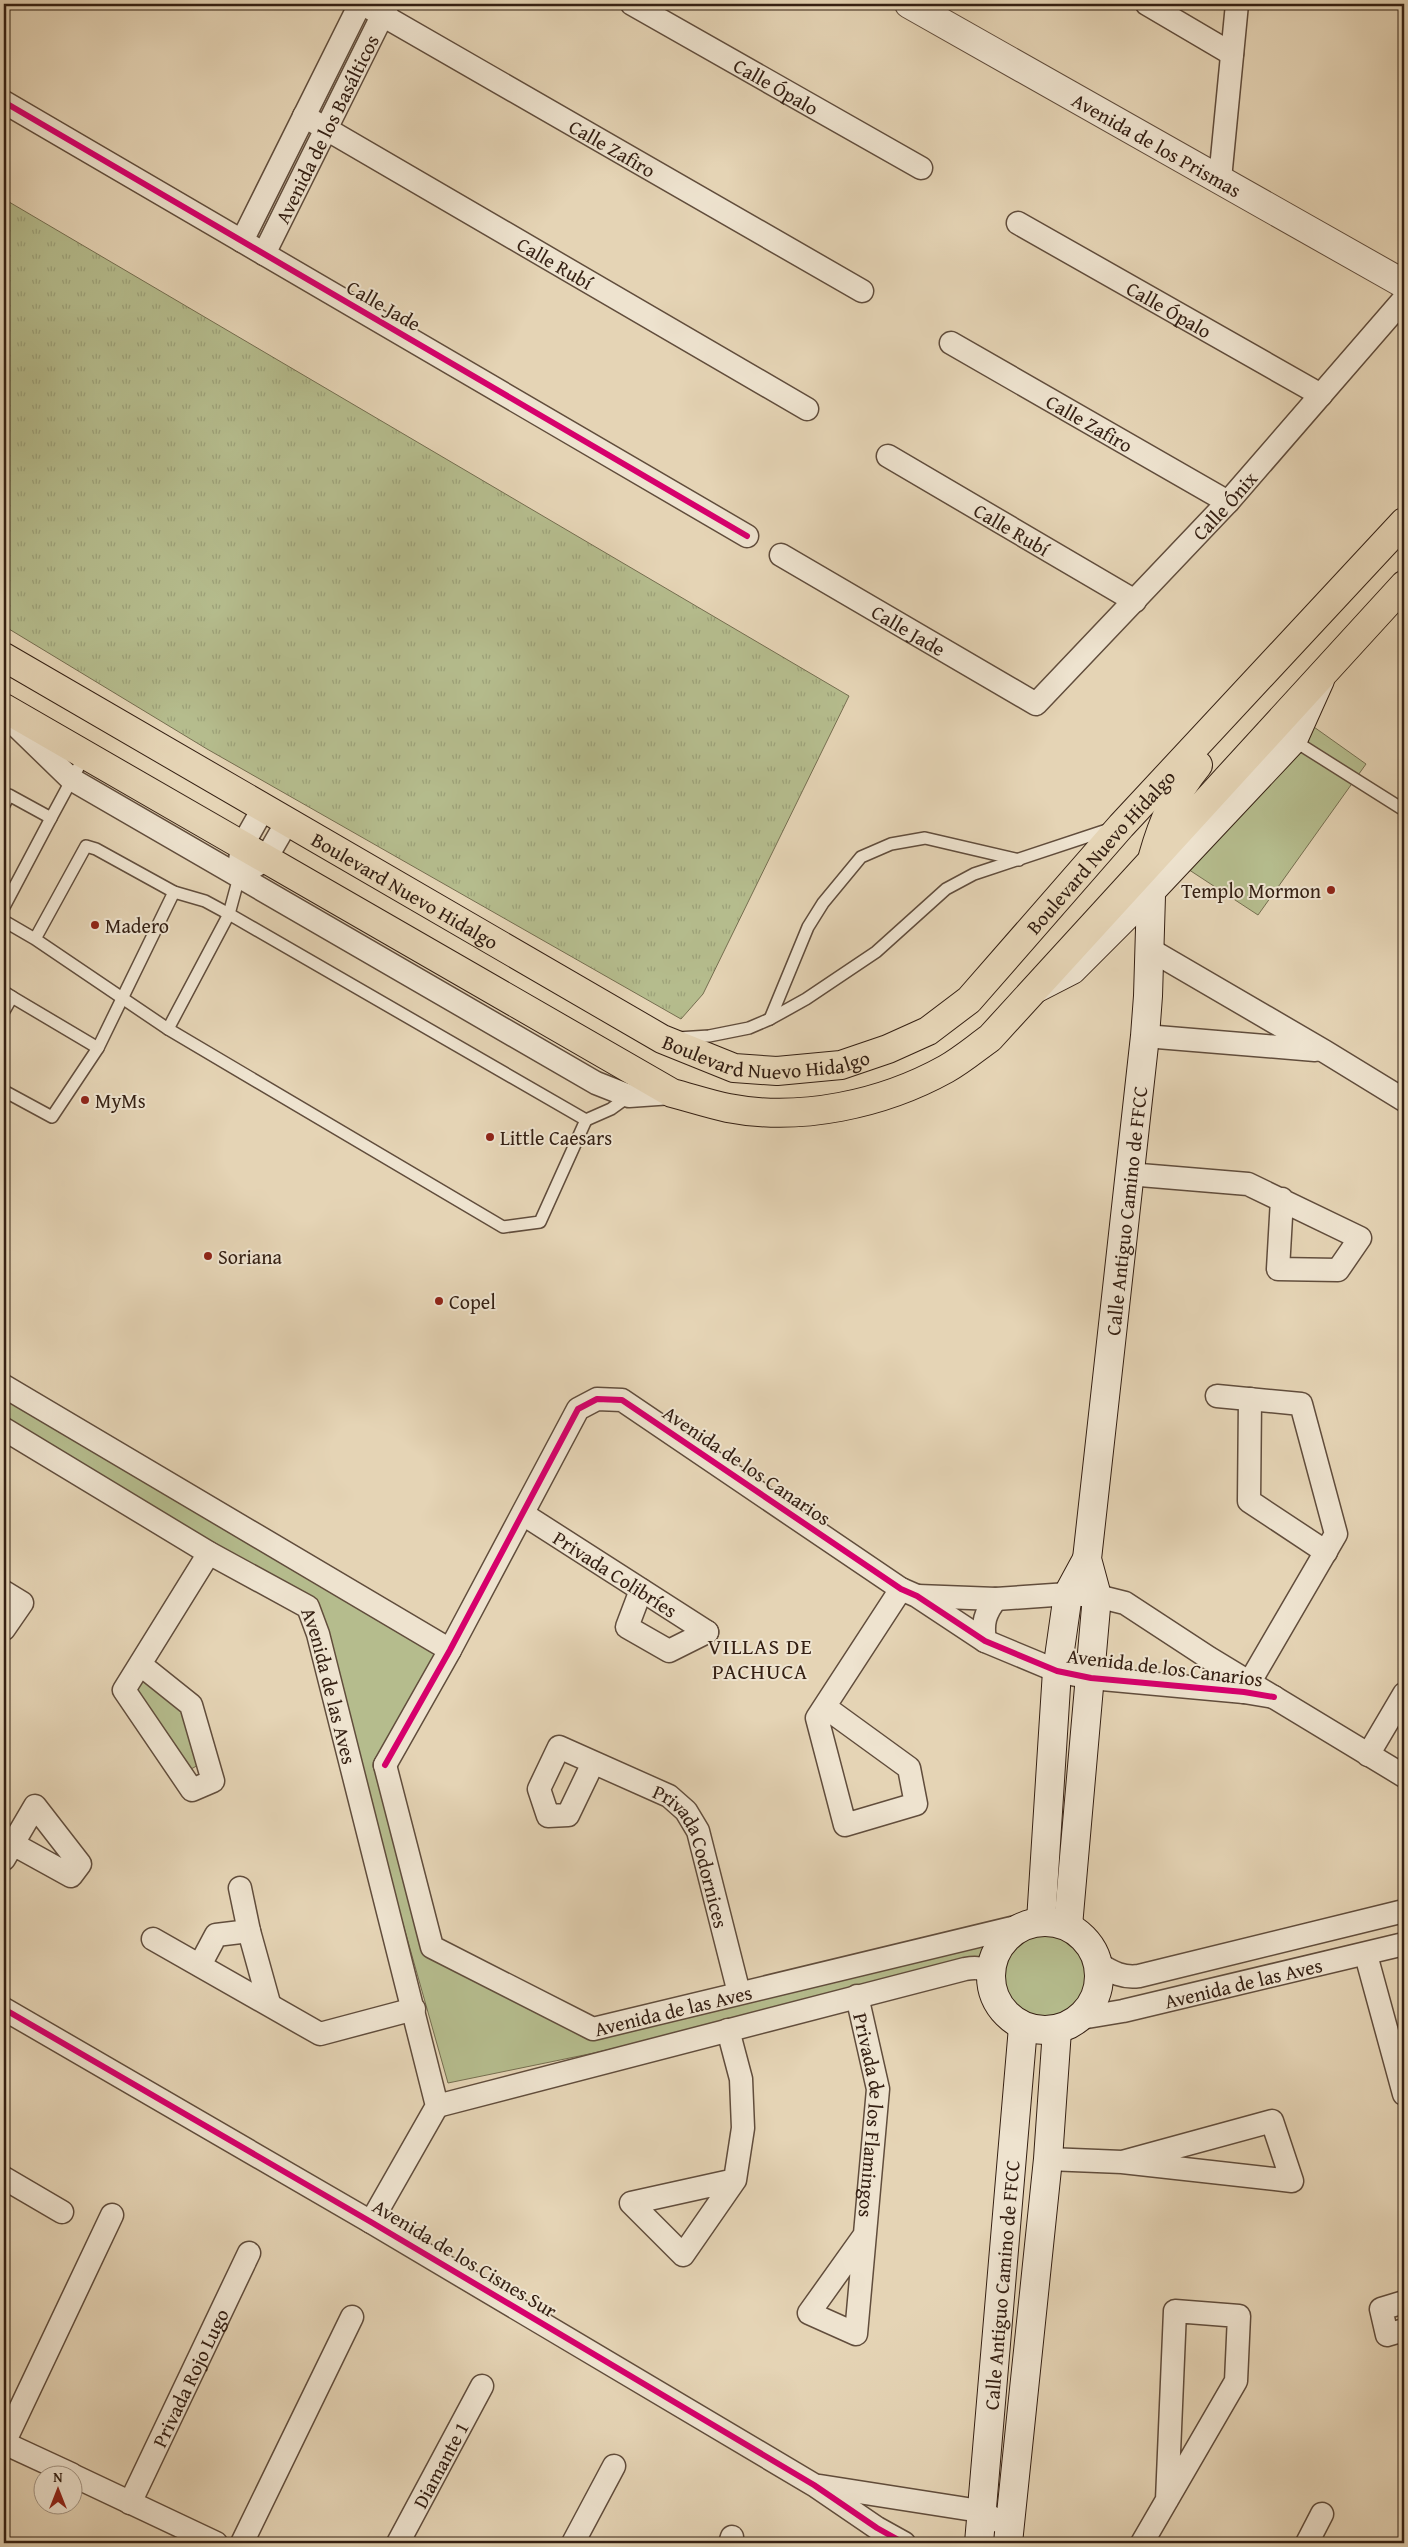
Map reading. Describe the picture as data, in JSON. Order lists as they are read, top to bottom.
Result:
{
  "streets": {
    "main road": ["Avenida de los Prismas", "Boulevard Nuevo Hidalgo", "Calle Antiguo Camino de FFCC"],
    "street": [
      "Calle Ópalo",
      "Avenida de los Basálticos",
      "Calle Zafiro",
      "Calle Rubí",
      "Calle Jade",
      "Calle Ónix",
      "Avenida de los Canarios",
      "Privada Colibríes",
      "Avenida de las Aves",
      "Privada Codornices",
      "Privada de los Flamingos",
      "Avenida de los Cisnes Sur",
      "Privada Rojo Lugo",
      "Diamante 1"
    ]
  },
  "crossings": [
    ["Calle Ópalo", "Calle Ónix"],
    ["Avenida de los Basálticos", "Calle Zafiro"],
    ["Avenida de los Basálticos", "Calle Rubí"],
    ["Avenida de los Basálticos", "Calle Jade"],
    ["Calle Zafiro", "Calle Ónix"],
    ["Calle Rubí", "Calle Ónix"],
    ["Calle Jade", "Calle Ónix"],
    ["Calle Antiguo Camino de FFCC", "Avenida de los Canarios"],
    ["Calle Antiguo Camino de FFCC", "Avenida de las Aves"],
    ["Calle Antiguo Camino de FFCC", "Avenida de los Cisnes Sur"],
    ["Avenida de los Canarios", "Privada Colibríes"],
    ["Avenida de los Canarios", "Avenida de las Aves"],
    ["Avenida de las Aves", "Privada Codornices"],
    ["Avenida de las Aves", "Privada de los Flamingos"]
  ],
  "districts": ["VILLAS DE PACHUCA"],
  "places": [
    "Templo Mormon",
    "Madero",
    "MyMs",
    "Little Caesars",
    "Soriana",
    "Copel"
  ],
  "north": "top"
}
